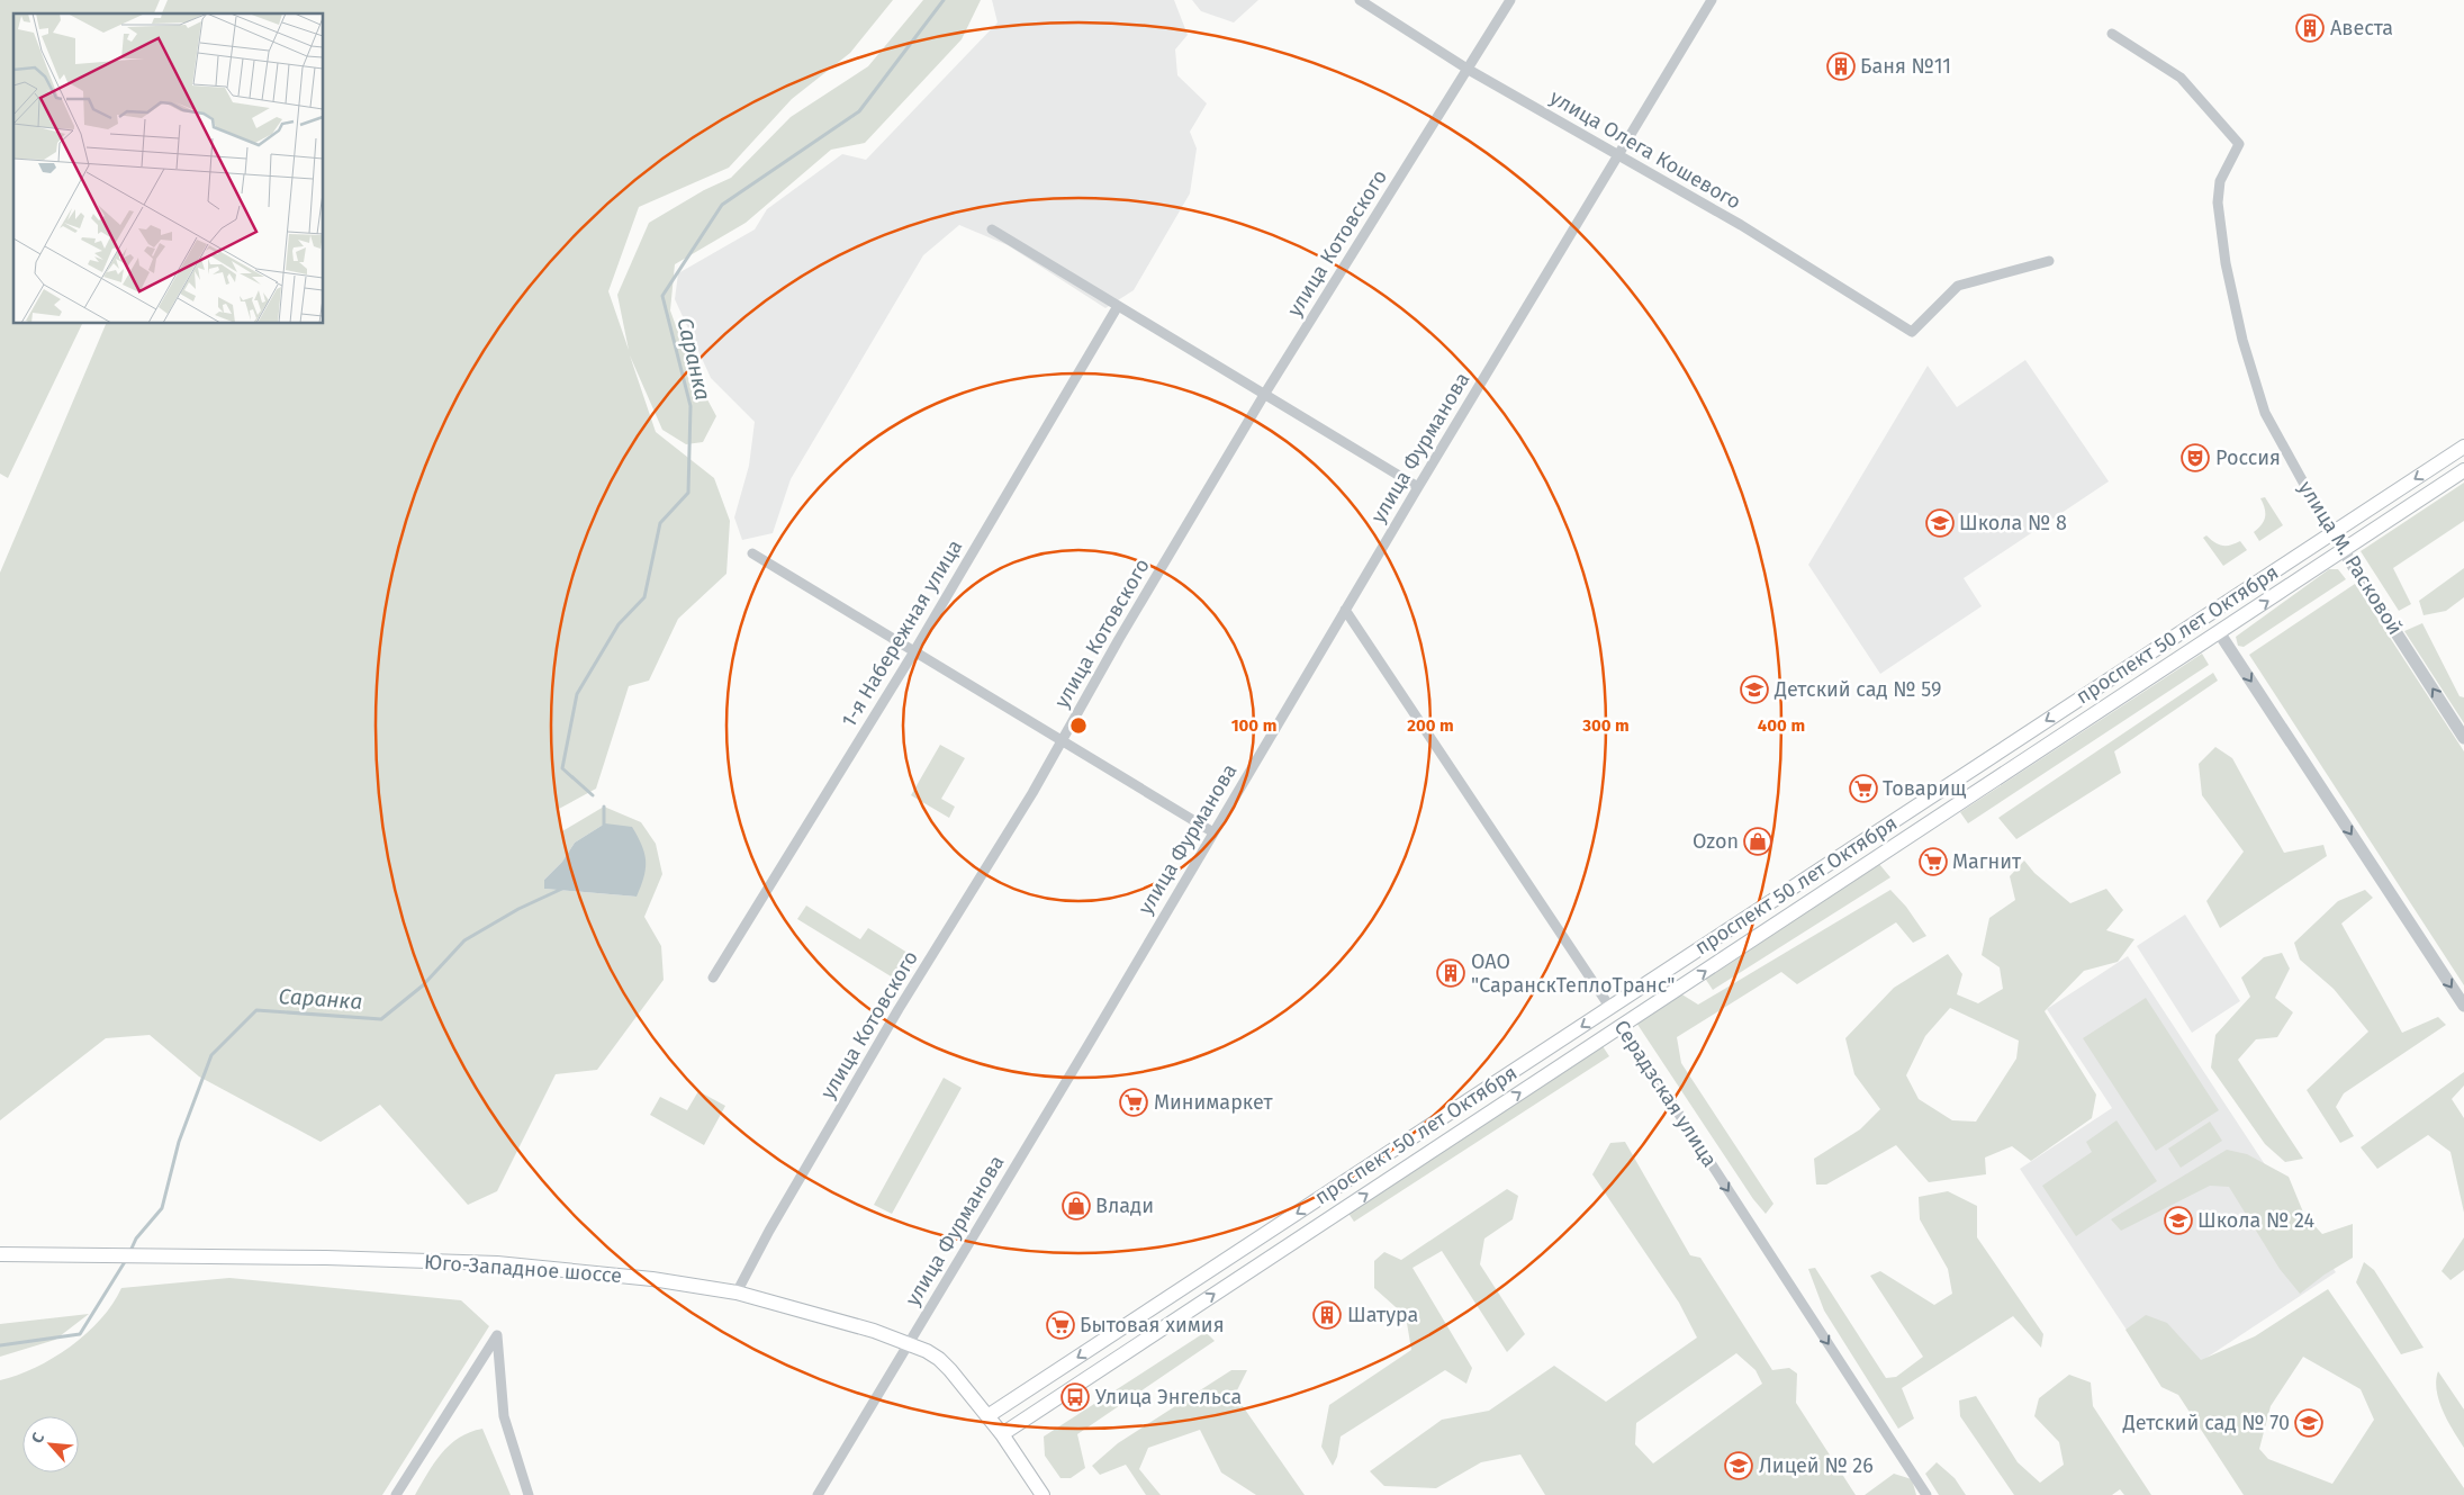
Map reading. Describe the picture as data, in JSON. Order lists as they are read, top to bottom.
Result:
{
  "streets": {
    "main road": [
      "улица М. Расковой",
      "проспект 50 лет Октября",
      "Серадзская улица",
      "Юго-Западное шоссе"
    ],
    "street": [
      "улица Олега Кошевого",
      "улица Котовского",
      "улица Фурманова",
      "1-я Набережная улица"
    ]
  },
  "crossings": [
    ["улица Олега Кошевого", "улица Котовского"],
    ["улица Олега Кошевого", "улица Фурманова"],
    ["улица Котовского", "Юго-Западное шоссе"],
    ["улица Фурманова", "Серадзская улица"],
    ["улица Фурманова", "Юго-Западное шоссе"],
    ["улица М. Расковой", "проспект 50 лет Октября"],
    ["проспект 50 лет Октября", "Серадзская улица"]
  ],
  "one_way": ["Серадзская улица"],
  "water": ["Саранка"],
  "places": {
    "building": [
      "Авеста",
      "Баня №11",
      "ОАО \"СаранскТеплоТранс\"",
      "Шатура"
    ],
    "theatre": ["Россия"],
    "school or university": [
      "Школа № 8",
      "Детский сад № 59",
      "Школа № 24",
      "Детский сад № 70",
      "Лицей № 26"
    ],
    "supermarket": [
      "Товарищ",
      "Магнит",
      "Минимаркет",
      "Бытовая химия"
    ],
    "shop": ["Ozon", "Влади"],
    "bus stop": ["Улица Энгельса"]
  },
  "north": "top left",
  "rings": [
    "100 m",
    "200 m",
    "300 m",
    "400 m"
  ]
}
